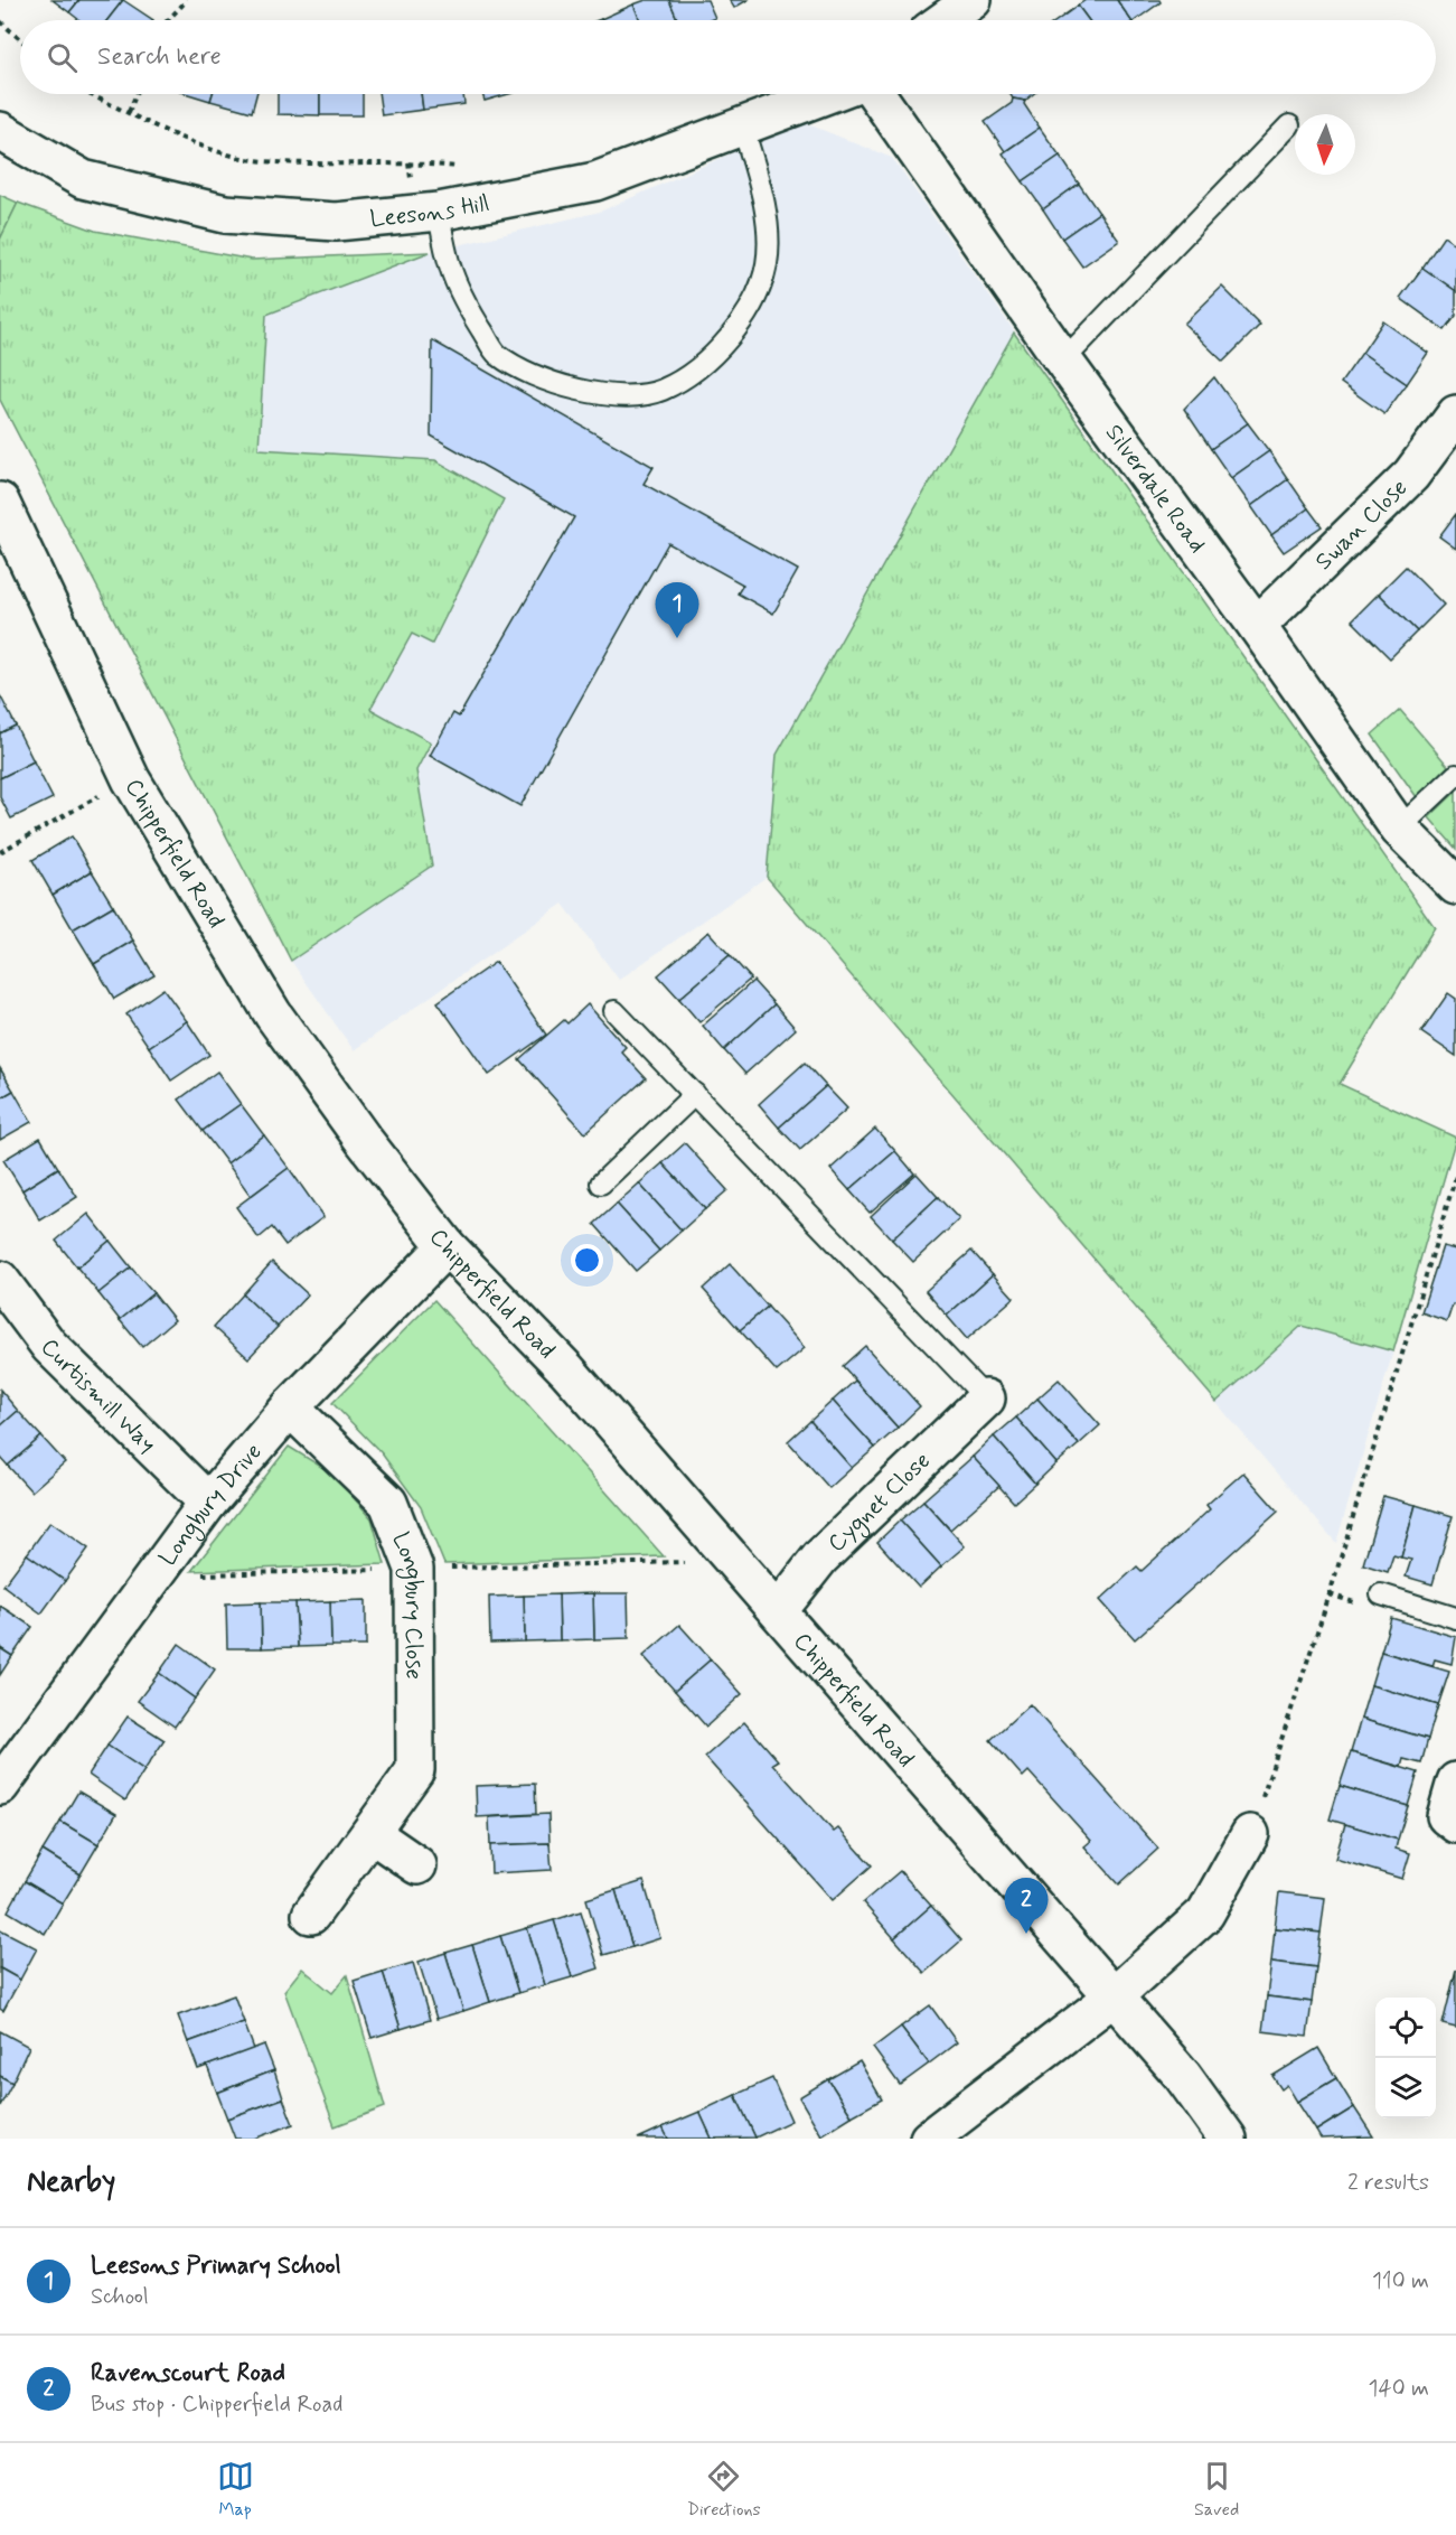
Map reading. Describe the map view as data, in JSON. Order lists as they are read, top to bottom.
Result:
{
  "streets": {
    "street": [
      "Leesons Hill",
      "Silverdale Road",
      "Swan Close",
      "Chipperfield Road",
      "Curtismill Way",
      "Cygnet Close",
      "Longbury Drive",
      "Longbury Close"
    ]
  },
  "crossings": [
    ["Silverdale Road", "Swan Close"],
    ["Chipperfield Road", "Cygnet Close"],
    ["Chipperfield Road", "Longbury Drive"],
    ["Curtismill Way", "Longbury Drive"],
    ["Longbury Drive", "Longbury Close"]
  ],
  "north": "bottom",
  "page": {
    "search": "Search here",
    "pins": ["1", "2"],
    "heading": ["Nearby", "2 results"],
    "list": [
      {
        "mark": "1",
        "name": "Leesons Primary School",
        "note": "School",
        "value": "110 m"
      },
      {
        "mark": "2",
        "name": "Ravenscourt Road",
        "note": "Bus stop · Chipperfield Road",
        "value": "140 m"
      }
    ],
    "nav": ["Map", "Directions", "Saved"]
  }
}
